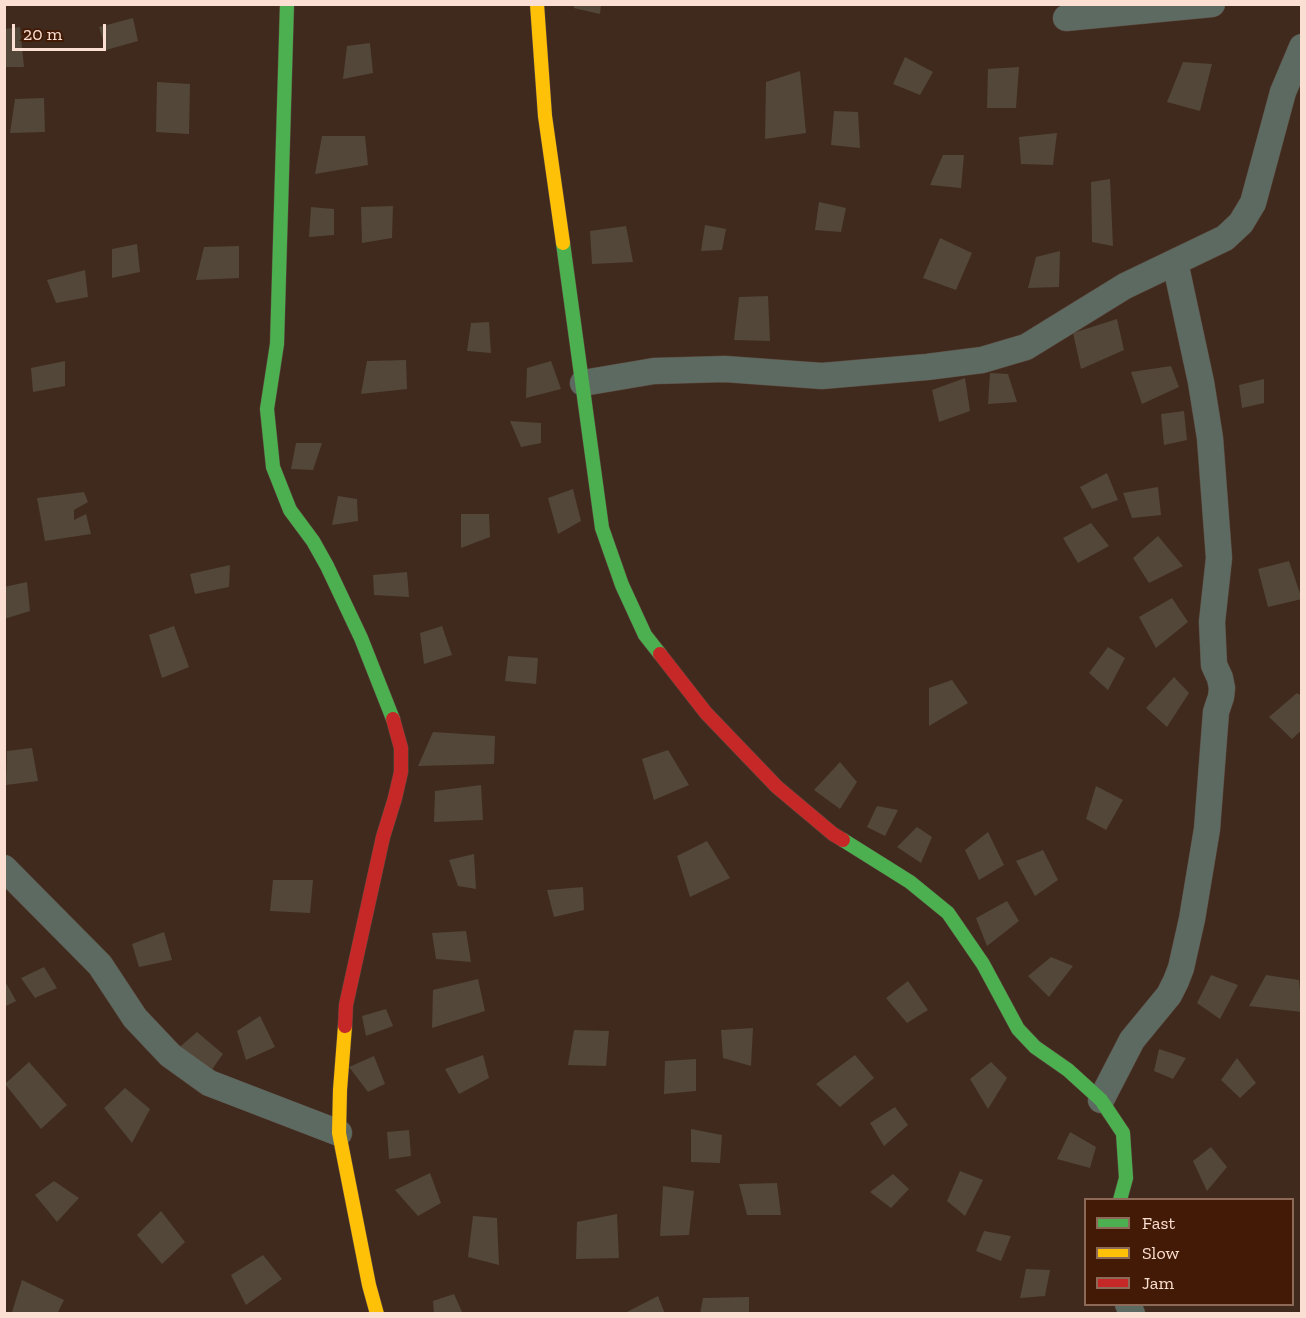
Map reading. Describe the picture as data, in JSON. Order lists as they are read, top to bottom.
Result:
{
  "legend": ["Fast", "Slow", "Jam"],
  "scale_bar": "20 m"
}
